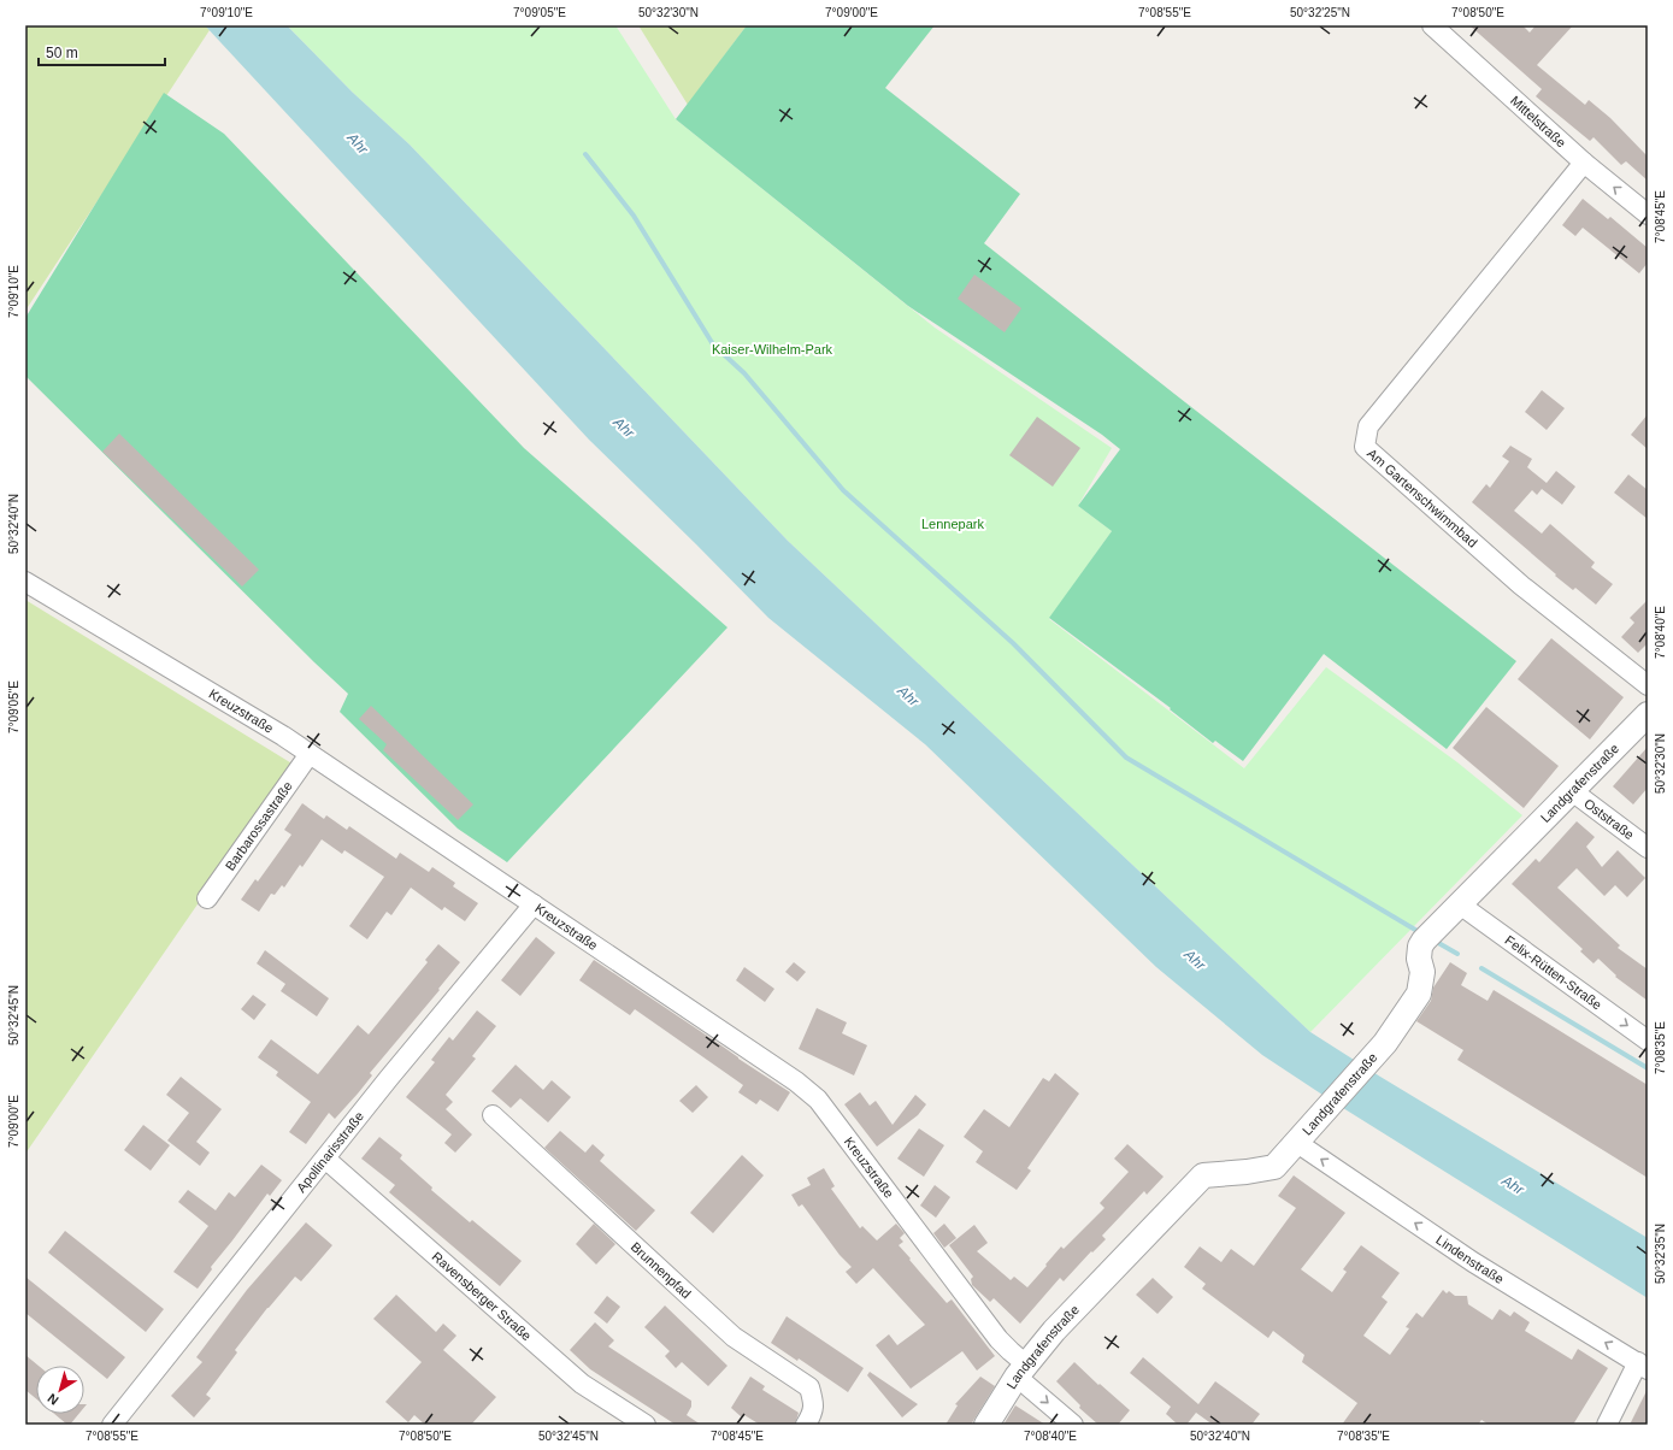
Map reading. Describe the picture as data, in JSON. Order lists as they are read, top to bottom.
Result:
{
  "streets": {
    "street": [
      "Mittelstraße",
      "Am Gartenschwimmbad",
      "Kreuzstraße",
      "Landgrafenstraße",
      "Oststraße",
      "Barbarossastraße",
      "Felix-Rütten-Straße",
      "Apollinarisstraße",
      "Lindenstraße",
      "Brunnenpfad",
      "Ravensberger Straße"
    ]
  },
  "crossings": [
    ["Mittelstraße", "Am Gartenschwimmbad"],
    ["Kreuzstraße", "Landgrafenstraße"],
    ["Kreuzstraße", "Barbarossastraße"],
    ["Kreuzstraße", "Apollinarisstraße"],
    ["Landgrafenstraße", "Oststraße"],
    ["Landgrafenstraße", "Felix-Rütten-Straße"],
    ["Landgrafenstraße", "Lindenstraße"],
    ["Apollinarisstraße", "Ravensberger Straße"]
  ],
  "one_way": ["Felix-Rütten-Straße", "Lindenstraße"],
  "water": ["Ahr"],
  "parks": ["Kaiser-Wilhelm-Park", "Lennepark"],
  "scale_bar": "50 m",
  "north": "bottom left",
  "coordinates": [
    "7°09'10\"E",
    "7°09'05\"E",
    "50°32'30\"N",
    "7°09'00\"E",
    "7°08'55\"E",
    "50°32'25\"N",
    "7°08'50\"E",
    "7°08'45\"E",
    "50°32'40\"N",
    "7°08'40\"E",
    "50°32'45\"N",
    "7°08'35\"E",
    "50°32'35\"N"
  ]
}
